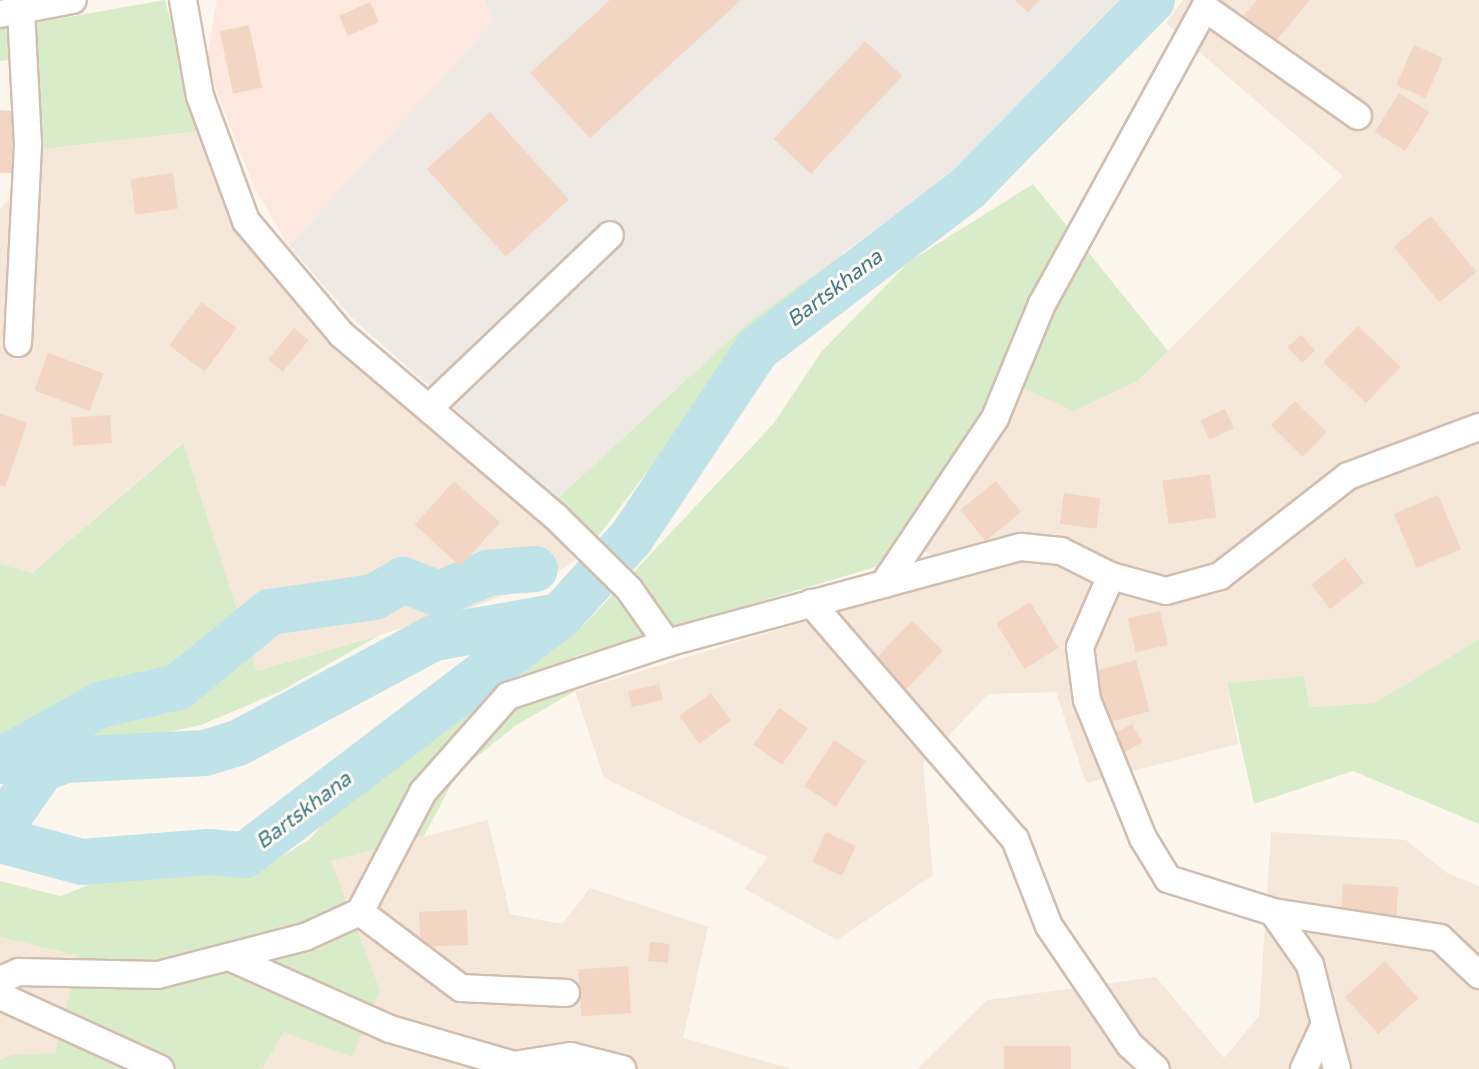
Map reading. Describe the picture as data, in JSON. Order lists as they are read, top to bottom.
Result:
{
  "water": ["Bartskhana"]
}
